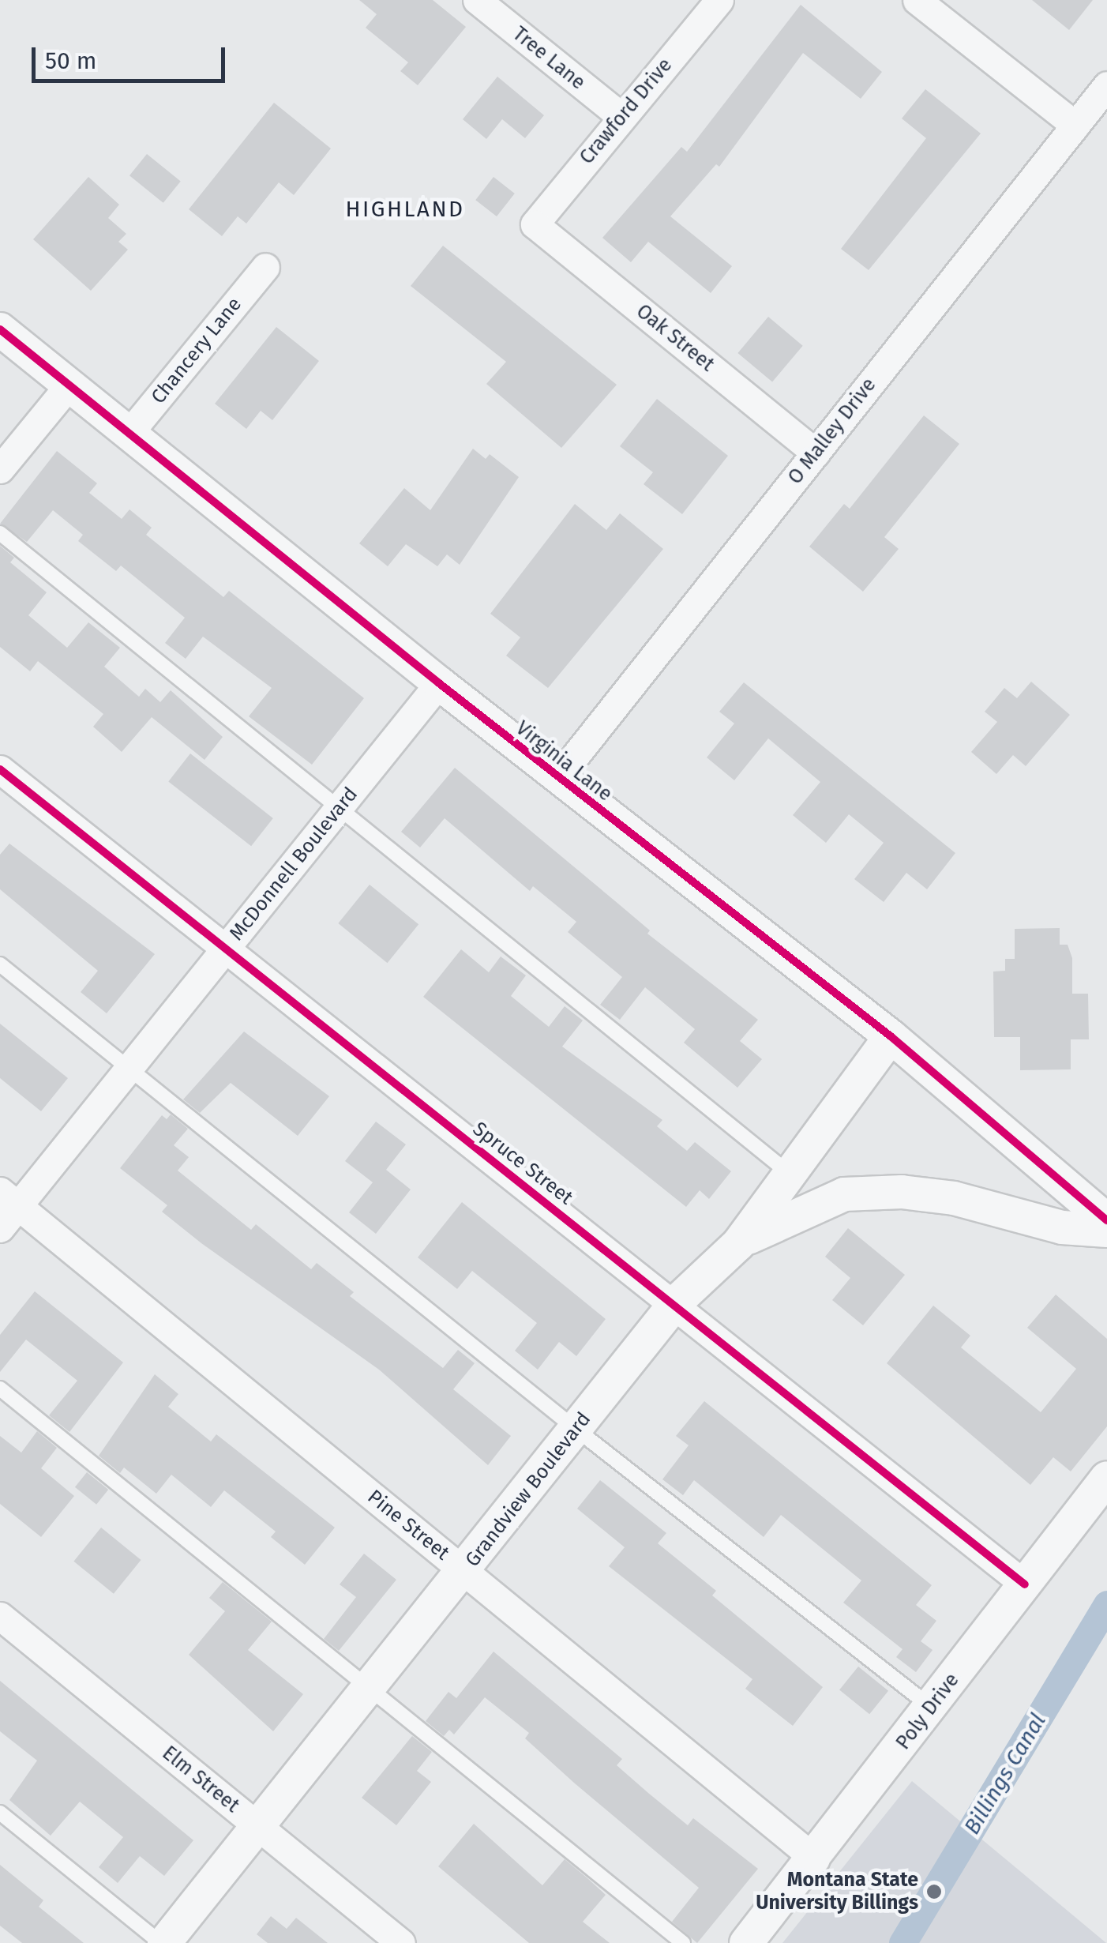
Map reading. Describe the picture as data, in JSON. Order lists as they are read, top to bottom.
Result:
{
  "streets": {
    "street": [
      "Tree Lane",
      "Crawford Drive",
      "Oak Street",
      "Chancery Lane",
      "O Malley Drive",
      "Virginia Lane",
      "McDonnell Boulevard",
      "Spruce Street",
      "Grandview Boulevard",
      "Pine Street",
      "Poly Drive",
      "Elm Street"
    ]
  },
  "crossings": [
    ["Tree Lane", "Crawford Drive"],
    ["Crawford Drive", "Oak Street"],
    ["Oak Street", "O Malley Drive"],
    ["Chancery Lane", "Virginia Lane"],
    ["O Malley Drive", "Virginia Lane"],
    ["Virginia Lane", "McDonnell Boulevard"],
    ["Virginia Lane", "Grandview Boulevard"],
    ["McDonnell Boulevard", "Spruce Street"],
    ["McDonnell Boulevard", "Pine Street"],
    ["Spruce Street", "Grandview Boulevard"],
    ["Spruce Street", "Poly Drive"],
    ["Grandview Boulevard", "Pine Street"],
    ["Grandview Boulevard", "Elm Street"],
    ["Pine Street", "Poly Drive"]
  ],
  "districts": ["HIGHLAND"],
  "water": ["Billings Canal"],
  "places": ["Montana State University Billings"],
  "scale_bar": "50 m"
}
